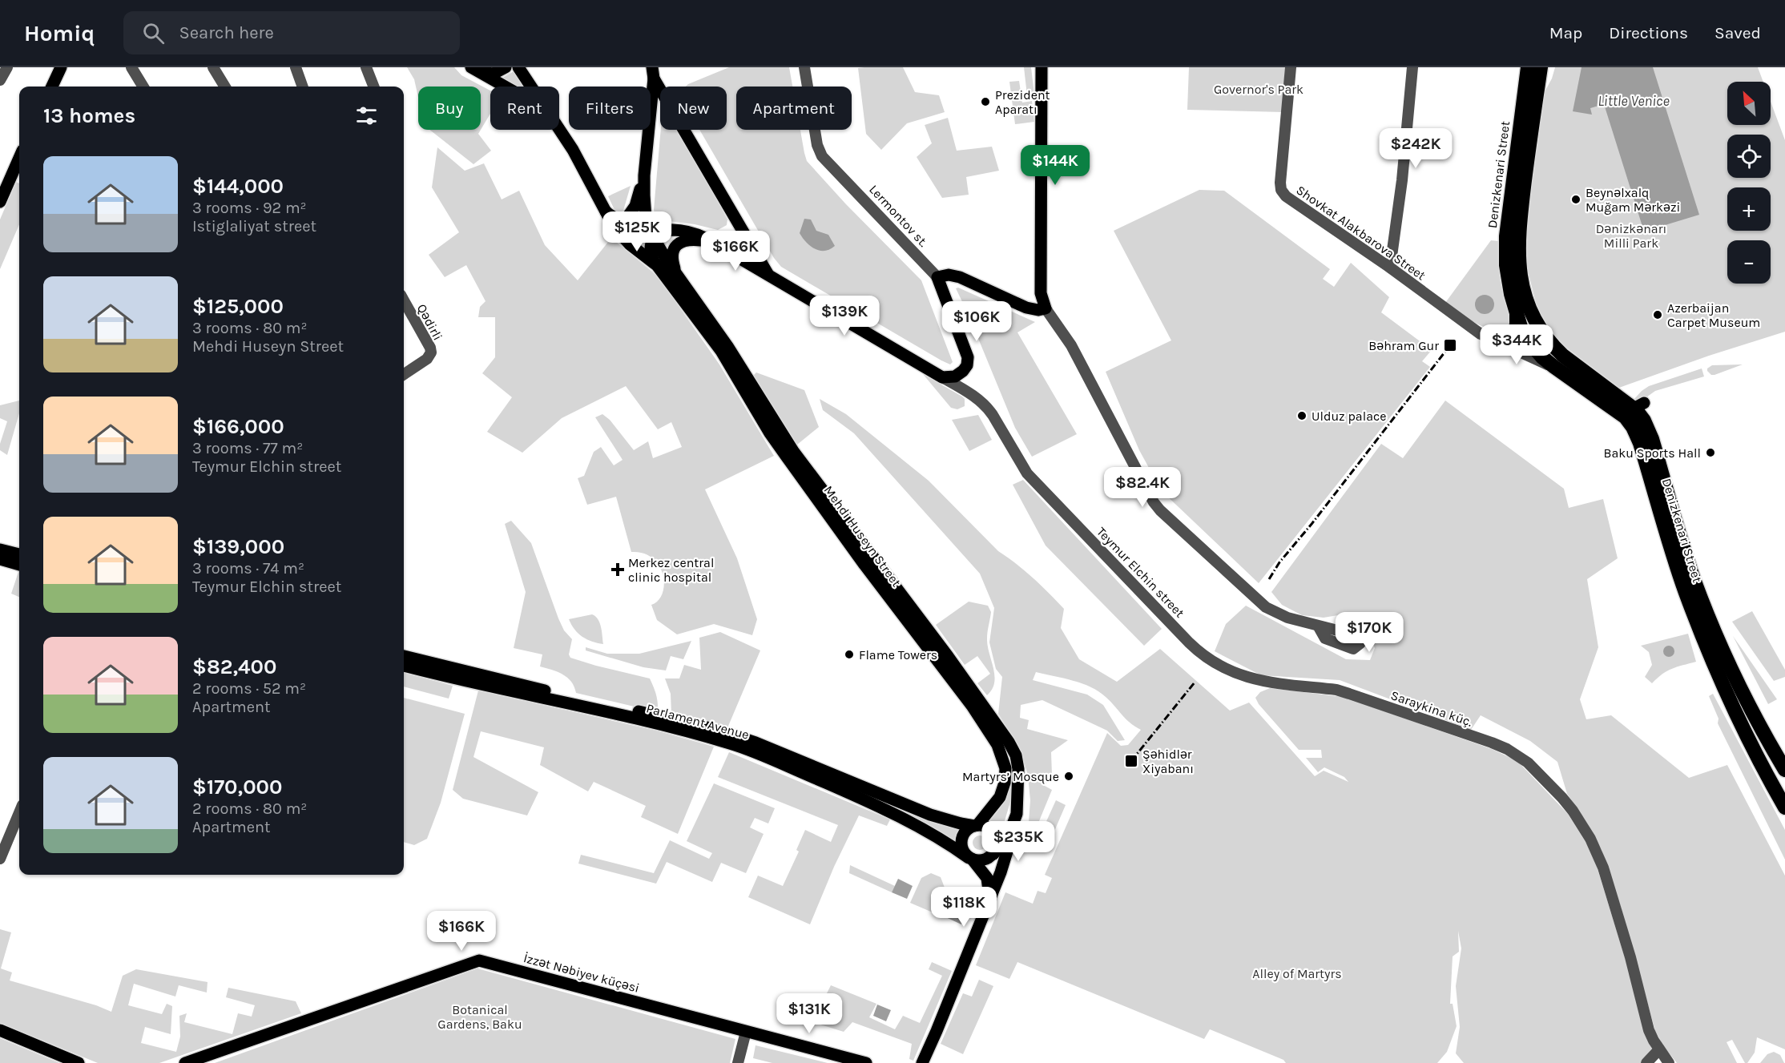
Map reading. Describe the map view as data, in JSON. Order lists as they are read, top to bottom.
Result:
{
  "streets": {
    "highway": ["Denizkenari Street"],
    "main road": ["Mehdi Huseyn Street", "Parlament Avenue", "İzzət Nəbiyev küçəsi"],
    "street": [
      "Lermontov st.",
      "Shovkat Alakbarova Street",
      "Qədirli",
      "Teymur Elchin street",
      "Saraykina küç."
    ]
  },
  "crossings": [
    ["Denizkenari Street", "Shovkat Alakbarova Street"],
    ["Mehdi Huseyn Street", "Parlament Avenue"],
    ["Teymur Elchin street", "Saraykina küç."]
  ],
  "water": ["Little Venice"],
  "parks": [
    "Governor's Park",
    "Dənizkənarı Milli Park",
    "Alley of Martyrs",
    "Botanical Gardens, Baku"
  ],
  "places": {
    "other": [
      "Prezident Aparatı",
      "Beynəlxalq Muğam Mərkəzi",
      "Azerbaijan Carpet Museum",
      "Ulduz palace",
      "Baku Sports Hall",
      "Flame Towers",
      "Martyrs’ Mosque"
    ],
    "transit": ["Bəhram Gur", "Şəhidlər Xiyabanı"],
    "health": ["Merkez central clinic hospital"]
  },
  "north": "top left",
  "page": {
    "header": "Homiq",
    "search": "Search here",
    "nav": ["Map", "Directions", "Saved"],
    "map_buttons": ["+", "−"],
    "chip": [
      "Buy",
      "Rent",
      "Filters",
      "New",
      "Apartment"
    ],
    "heading": "13 homes",
    "price": [
      "$242K",
      "$144K",
      "$125K",
      "$166K",
      "$139K",
      "$106K",
      "$344K",
      "$82.4K",
      "$170K",
      "$235K",
      "$118K",
      "$166K",
      "$131K"
    ],
    "list": [
      {
        "name": "$144,000",
        "note": "3 rooms · 92 m² · Istiglaliyat street"
      },
      {
        "name": "$125,000",
        "note": "3 rooms · 80 m² · Mehdi Huseyn Street"
      },
      {
        "name": "$166,000",
        "note": "3 rooms · 77 m² · Teymur Elchin street"
      },
      {
        "name": "$139,000",
        "note": "3 rooms · 74 m² · Teymur Elchin street"
      },
      {
        "name": "$82,400",
        "note": "2 rooms · 52 m² · Apartment"
      },
      {
        "name": "$170,000",
        "note": "2 rooms · 80 m² · Apartment"
      }
    ]
  }
}
